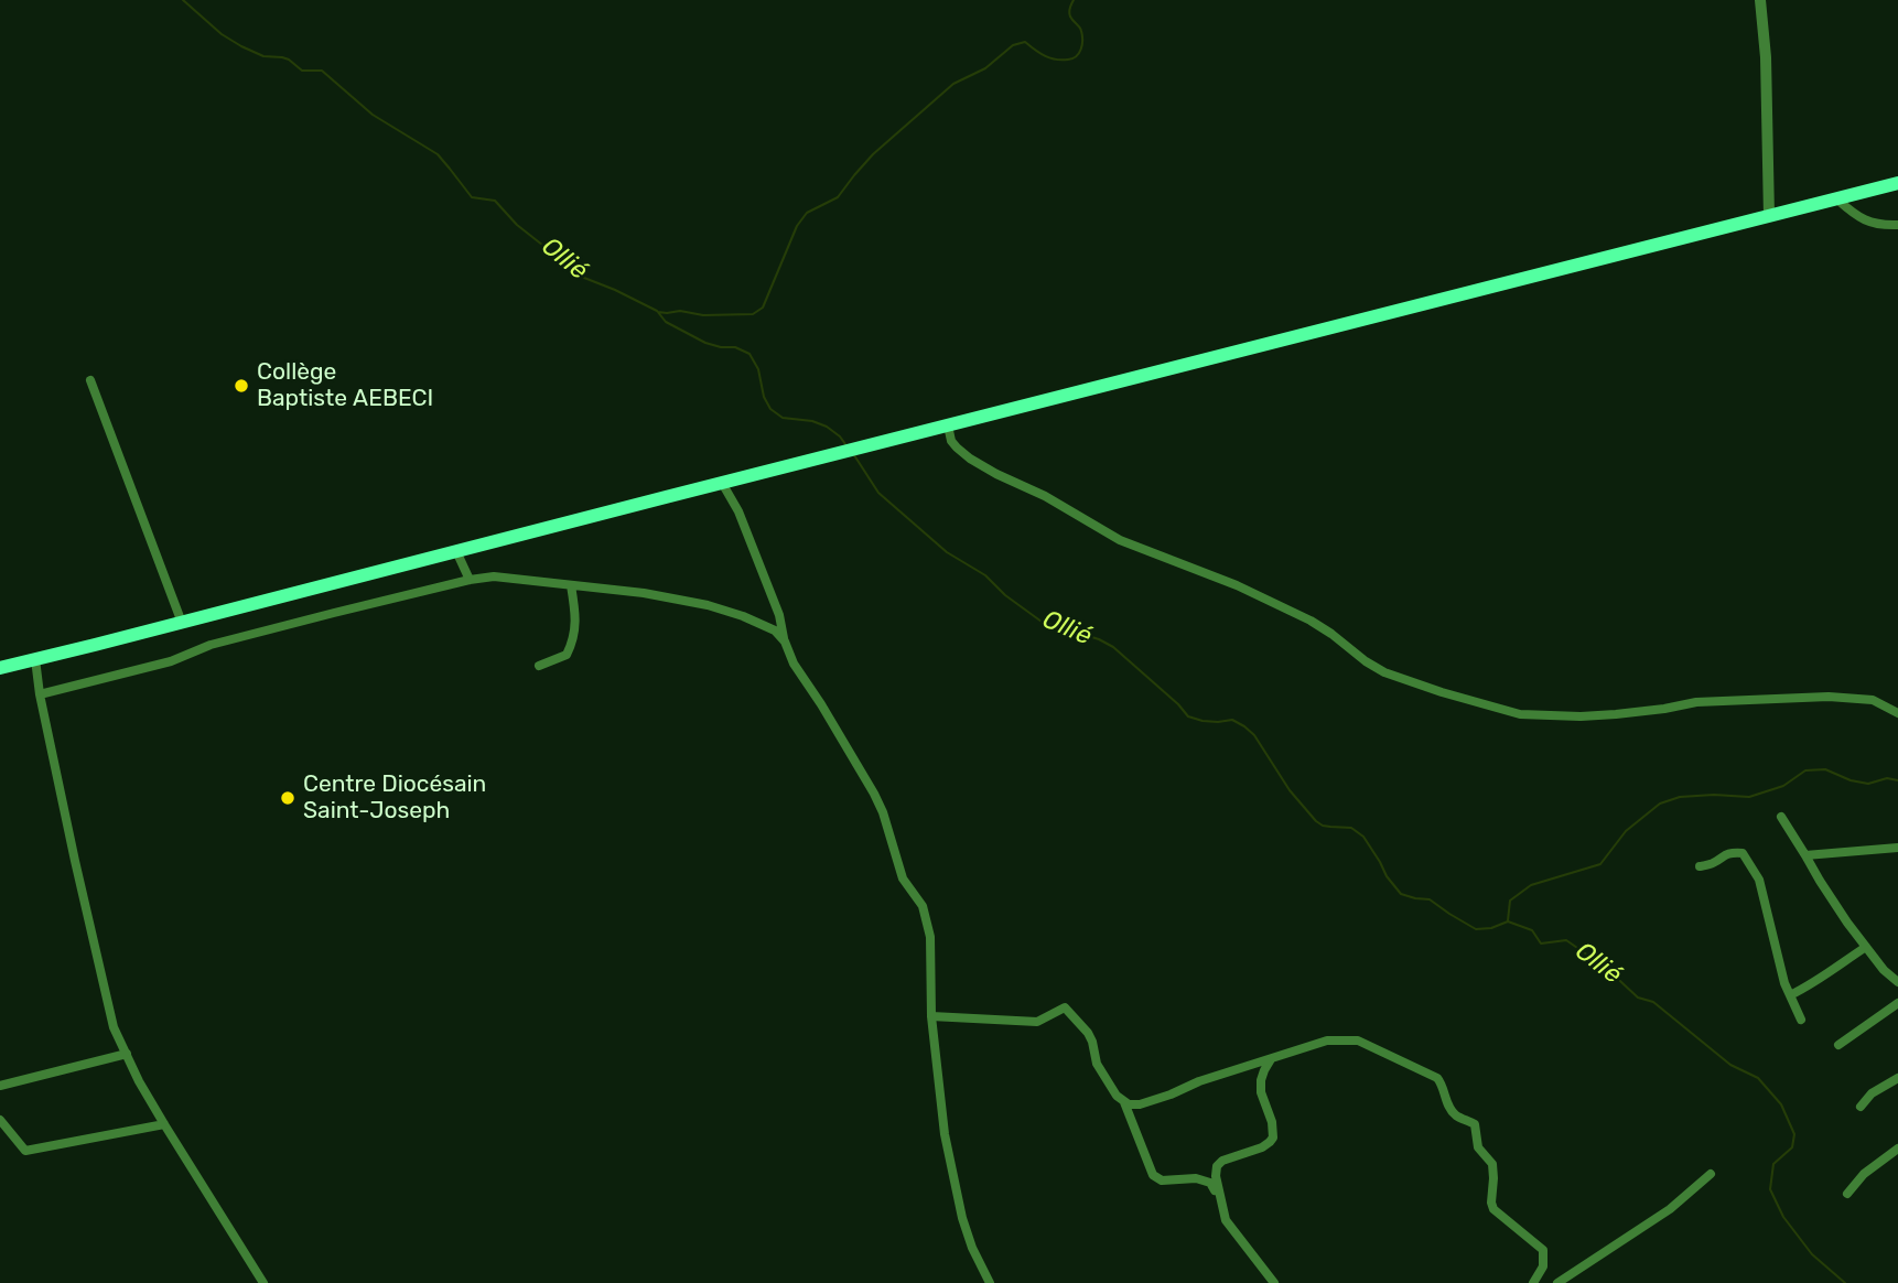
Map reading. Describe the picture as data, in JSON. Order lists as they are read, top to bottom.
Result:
{
  "water": ["Ollié"],
  "places": ["Collège Baptiste AEBECI", "Centre Diocésain Saint-Joseph"]
}
